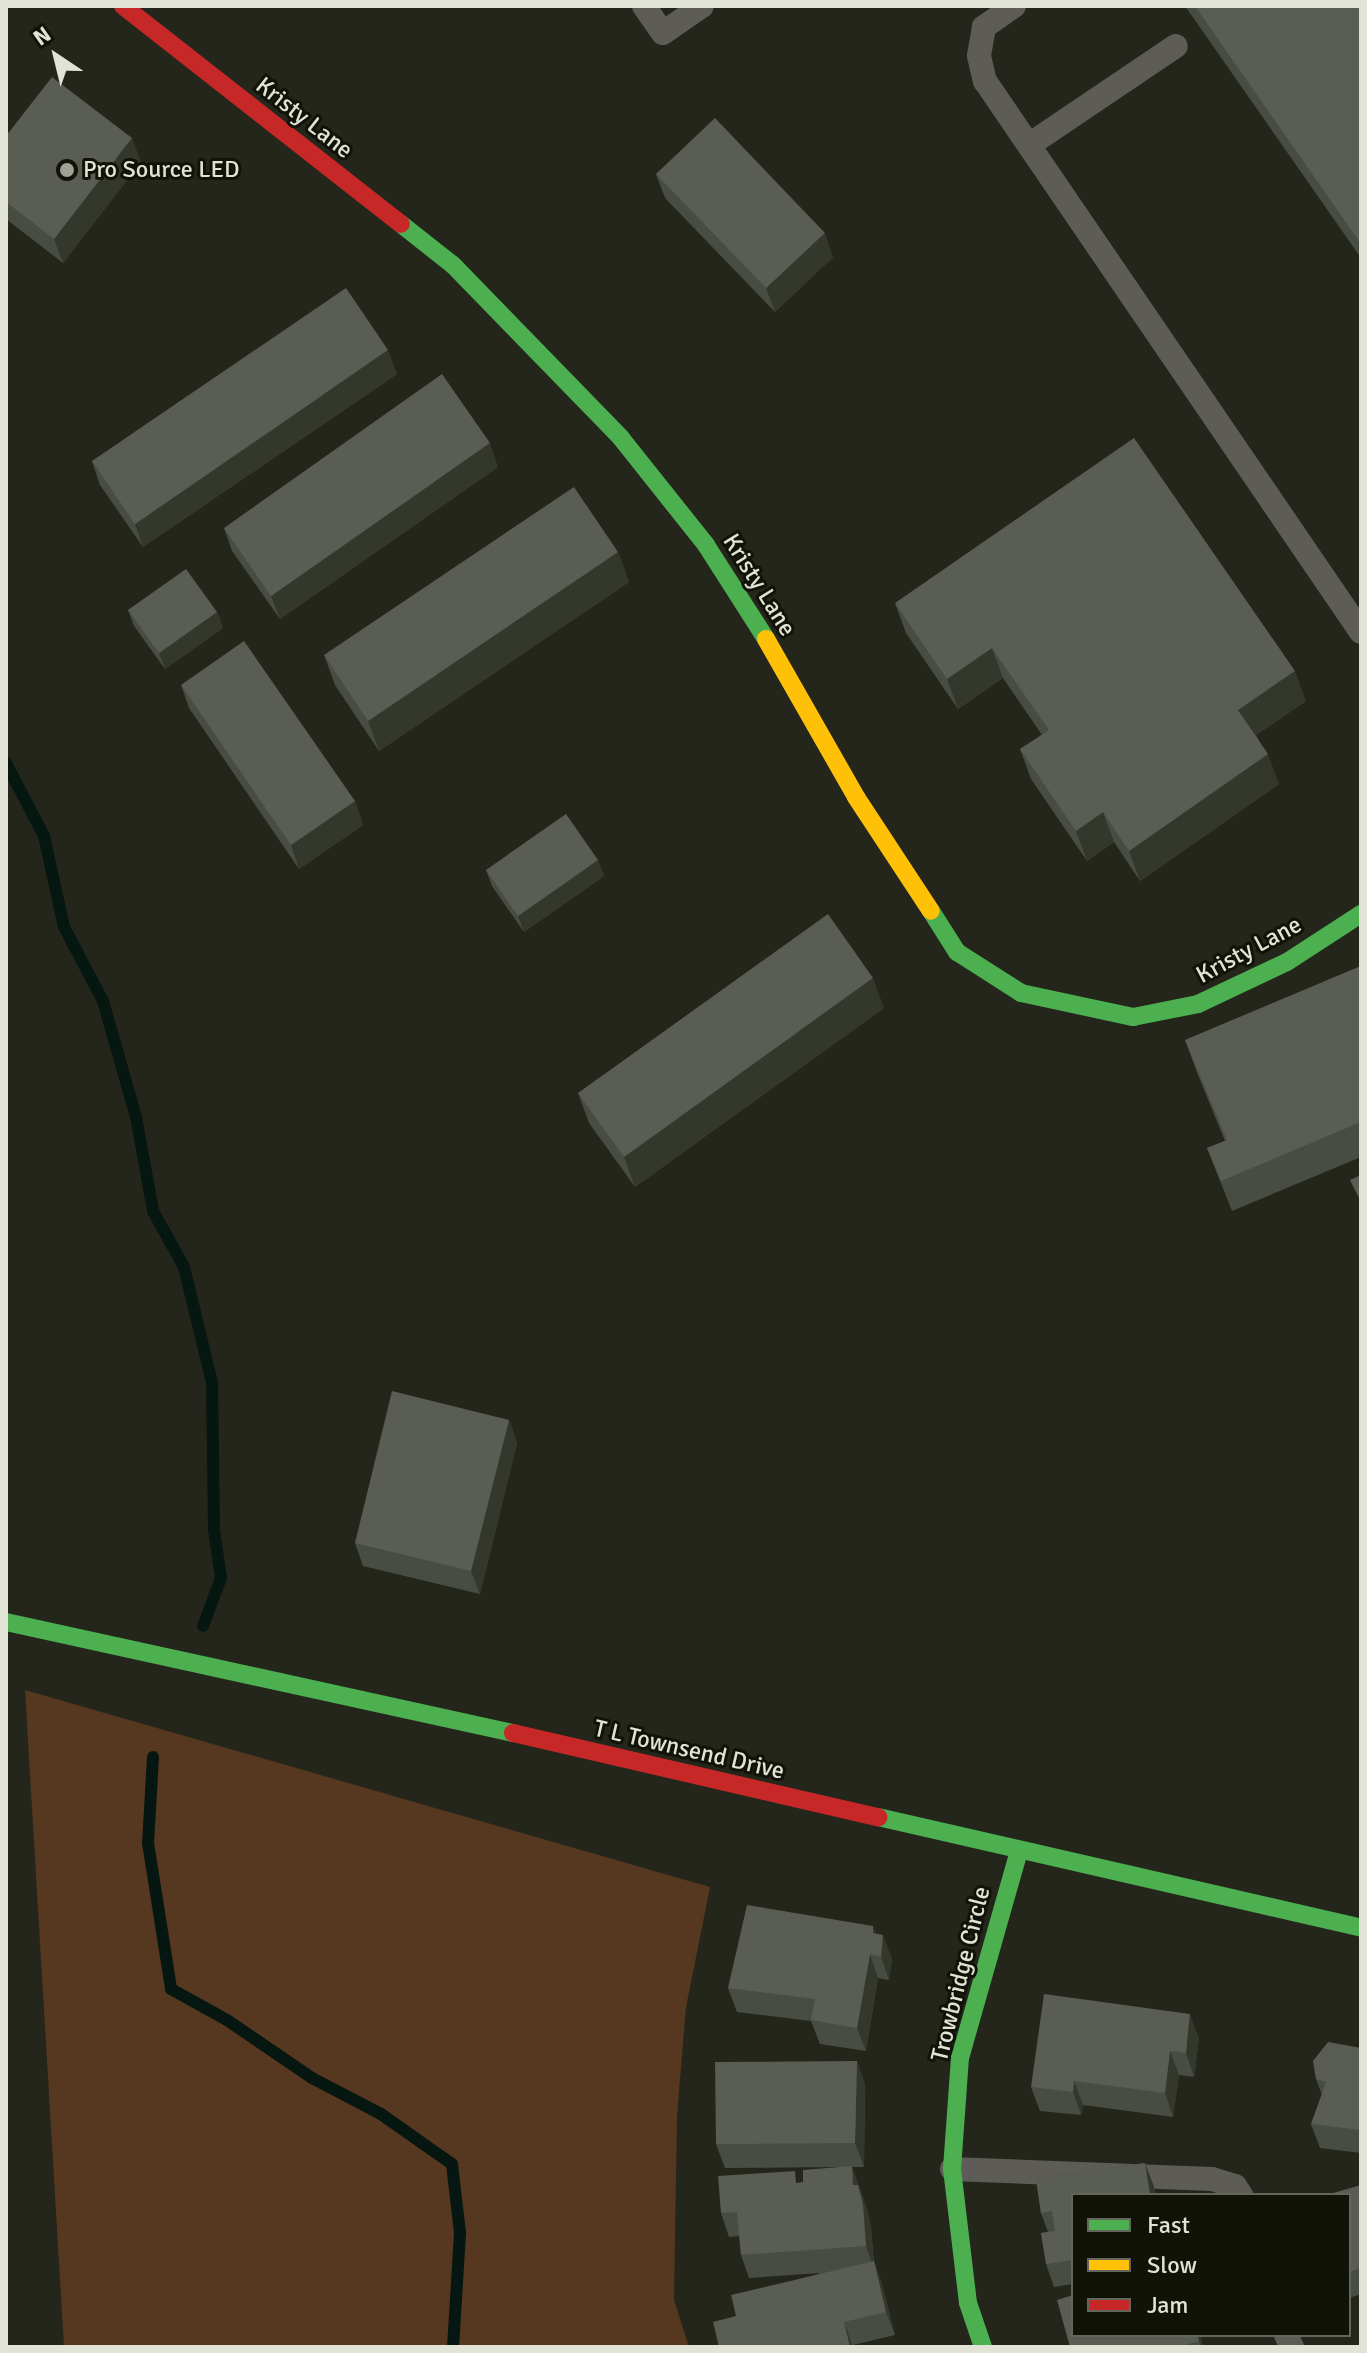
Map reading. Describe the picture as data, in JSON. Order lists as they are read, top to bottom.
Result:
{
  "streets": {
    "street": ["Kristy Lane", "T L Townsend Drive", "Trowbridge Circle"]
  },
  "crossings": [
    ["T L Townsend Drive", "Trowbridge Circle"]
  ],
  "places": ["Pro Source LED"],
  "legend": ["Fast", "Slow", "Jam"],
  "north": "top left"
}
